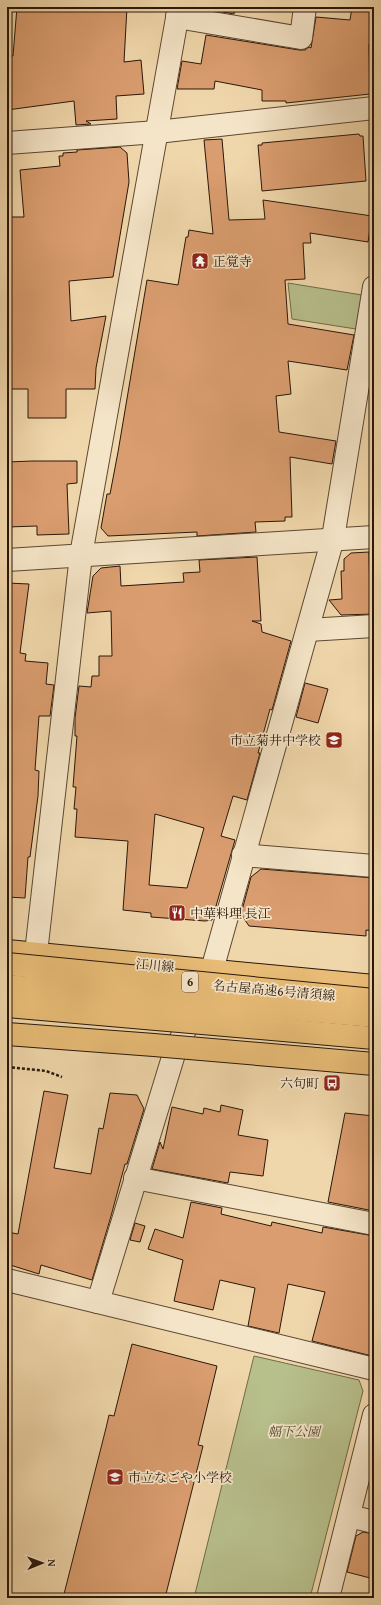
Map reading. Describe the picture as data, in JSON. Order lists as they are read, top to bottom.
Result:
{
  "streets": {
    "main road": ["江川線", "6", "名古屋高速6号清須線"]
  },
  "parks": ["幅下公園"],
  "places": {
    "temple": ["正覚寺"],
    "school or university": ["市立菊井中学校", "市立なごや小学校"],
    "restaurant": ["中華料理 長江"],
    "bus stop": ["六句町"]
  },
  "north": "right"
}
